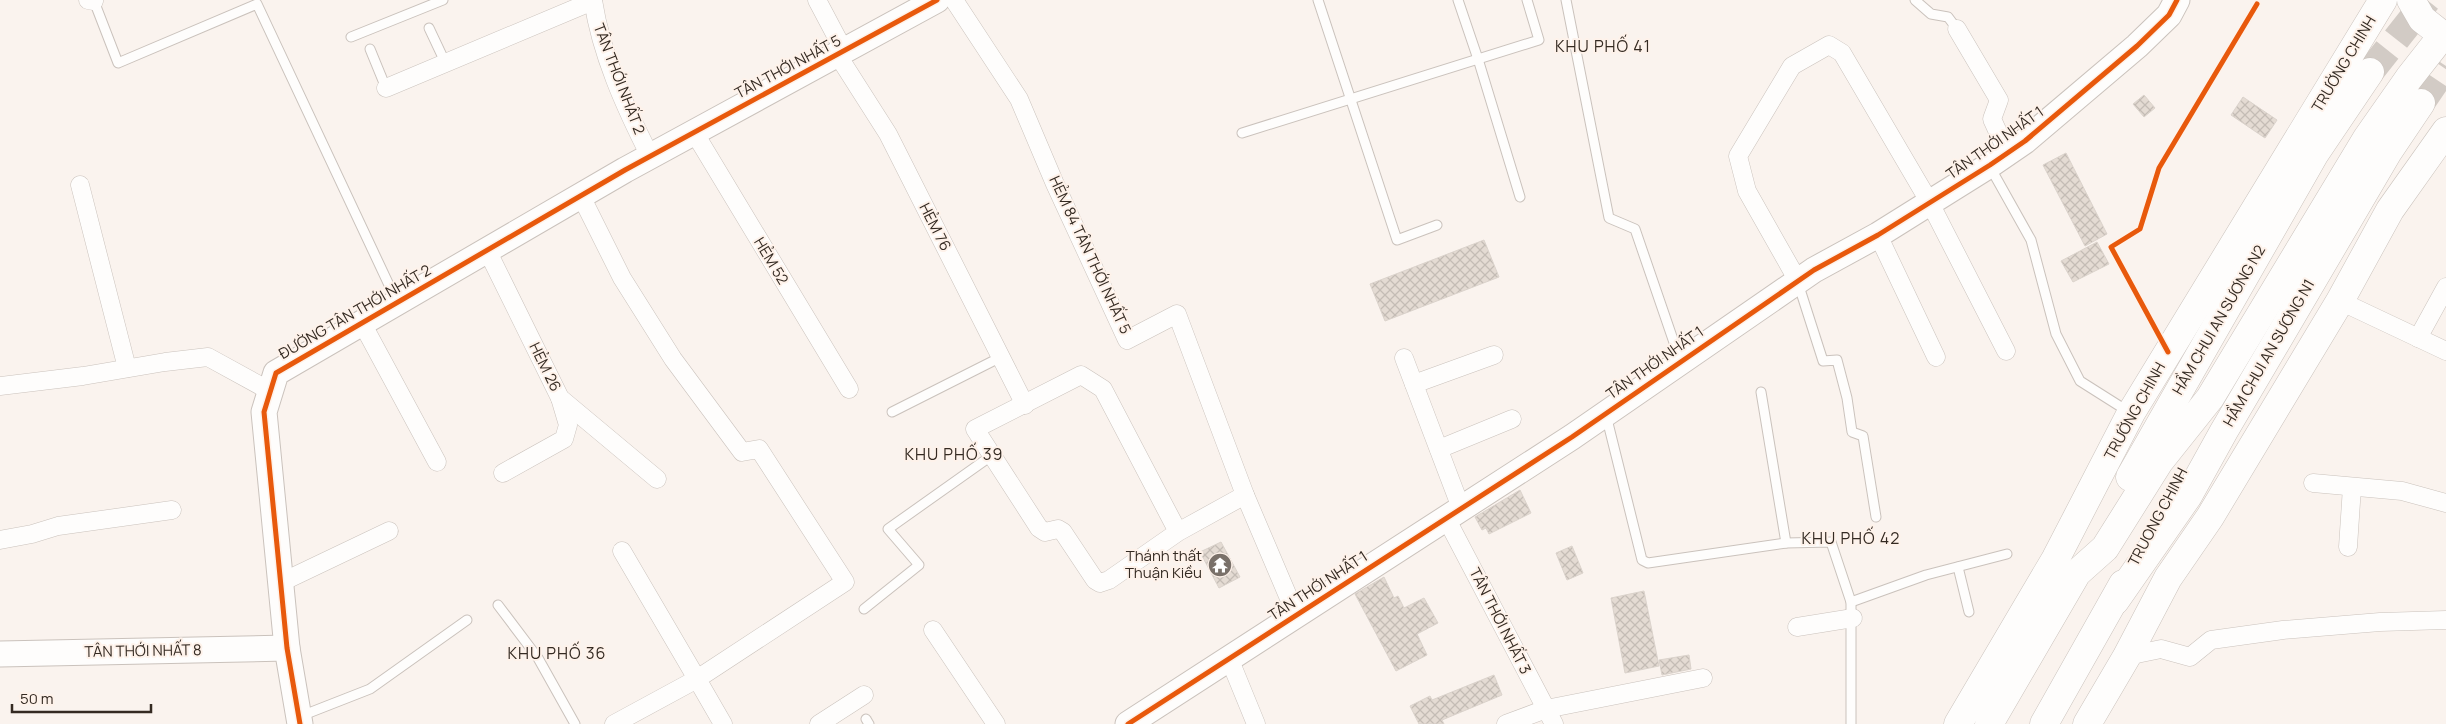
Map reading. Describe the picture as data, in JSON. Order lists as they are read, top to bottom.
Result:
{
  "streets": {
    "main road": [
      "TRƯỜNG CHINH",
      "HẦM CHUI AN SƯƠNG N2",
      "HẦM CHUI AN SƯƠNG N1",
      "TRUONG CHINH"
    ],
    "street": [
      "TÂN THỚI NHẤT 5",
      "TÂN THỚI NHẤT 2",
      "TÂN THỚI NHẤT 1",
      "HẺM 76",
      "HẺM 84 TÂN THỚI NHẤT 5",
      "HẺM 52",
      "ĐƯỜNG TÂN THỚI NHẤT 2",
      "HẺM 26",
      "TÂN THỚI NHẤT 3",
      "TÂN THỚI NHẤT 8"
    ]
  },
  "crossings": [
    ["TRƯỜNG CHINH", "TRUONG CHINH"],
    ["TÂN THỚI NHẤT 5", "TÂN THỚI NHẤT 2"],
    ["TÂN THỚI NHẤT 5", "HẺM 76"],
    ["TÂN THỚI NHẤT 5", "HẺM 52"],
    ["TÂN THỚI NHẤT 5", "ĐƯỜNG TÂN THỚI NHẤT 2"],
    ["TÂN THỚI NHẤT 2", "ĐƯỜNG TÂN THỚI NHẤT 2"],
    ["TÂN THỚI NHẤT 1", "HẺM 84 TÂN THỚI NHẤT 5"],
    ["TÂN THỚI NHẤT 1", "TÂN THỚI NHẤT 3"],
    ["ĐƯỜNG TÂN THỚI NHẤT 2", "HẺM 26"],
    ["ĐƯỜNG TÂN THỚI NHẤT 2", "TÂN THỚI NHẤT 8"],
    ["HẦM CHUI AN SƯƠNG N2", "TRUONG CHINH"],
    ["HẦM CHUI AN SƯƠNG N1", "TRUONG CHINH"]
  ],
  "districts": [
    "KHU PHỐ 41",
    "KHU PHỐ 39",
    "KHU PHỐ 42",
    "KHU PHỐ 36"
  ],
  "places": {
    "temple": ["Thánh thất Thuận Kiều"]
  },
  "scale_bar": "50 m"
}
